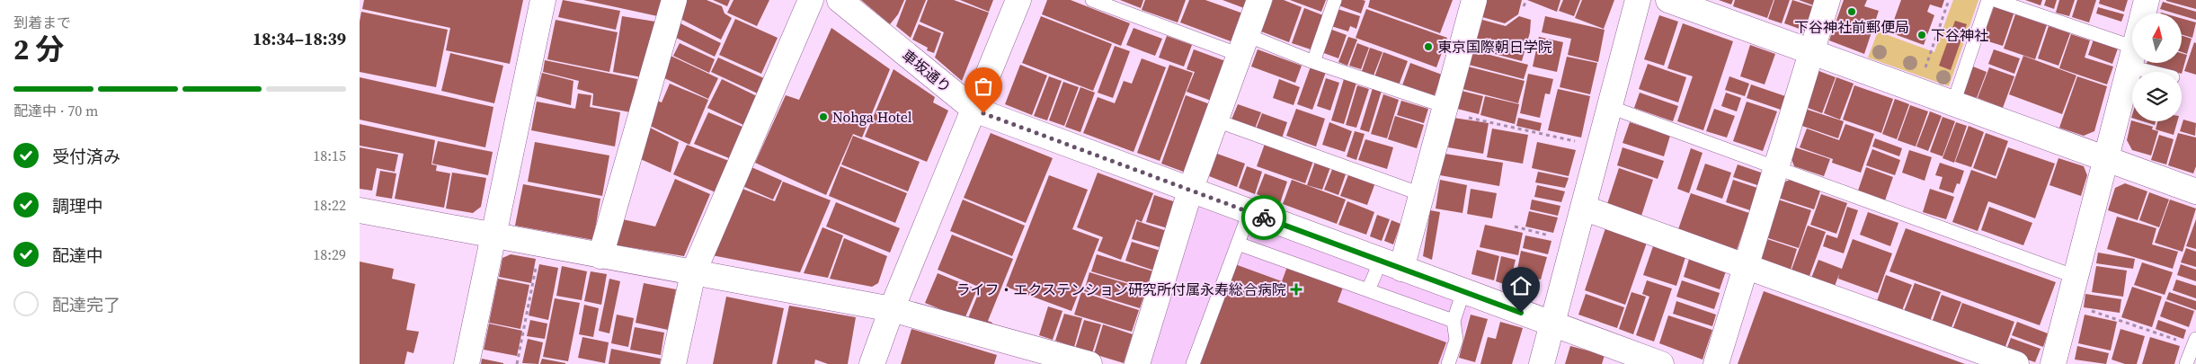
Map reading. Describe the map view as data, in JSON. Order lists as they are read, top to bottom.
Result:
{
  "streets": {
    "street": ["車坂通り"]
  },
  "places": {
    "other": [
      "下谷神社前郵便局",
      "下谷神社",
      "東京国際朝日学院",
      "Nohga Hotel"
    ],
    "health": ["ライフ・エクステンション研究所付属永寿総合病院"]
  },
  "north": "top",
  "page": {
    "heading": ["2 分", "到着まで", "18:34–18:39"],
    "bar": "配達中 · 70 m",
    "list": [
      ["受付済み", "18:15"],
      ["調理中", "18:22"],
      ["配達中", "18:29"],
      "配達完了"
    ]
  }
}
